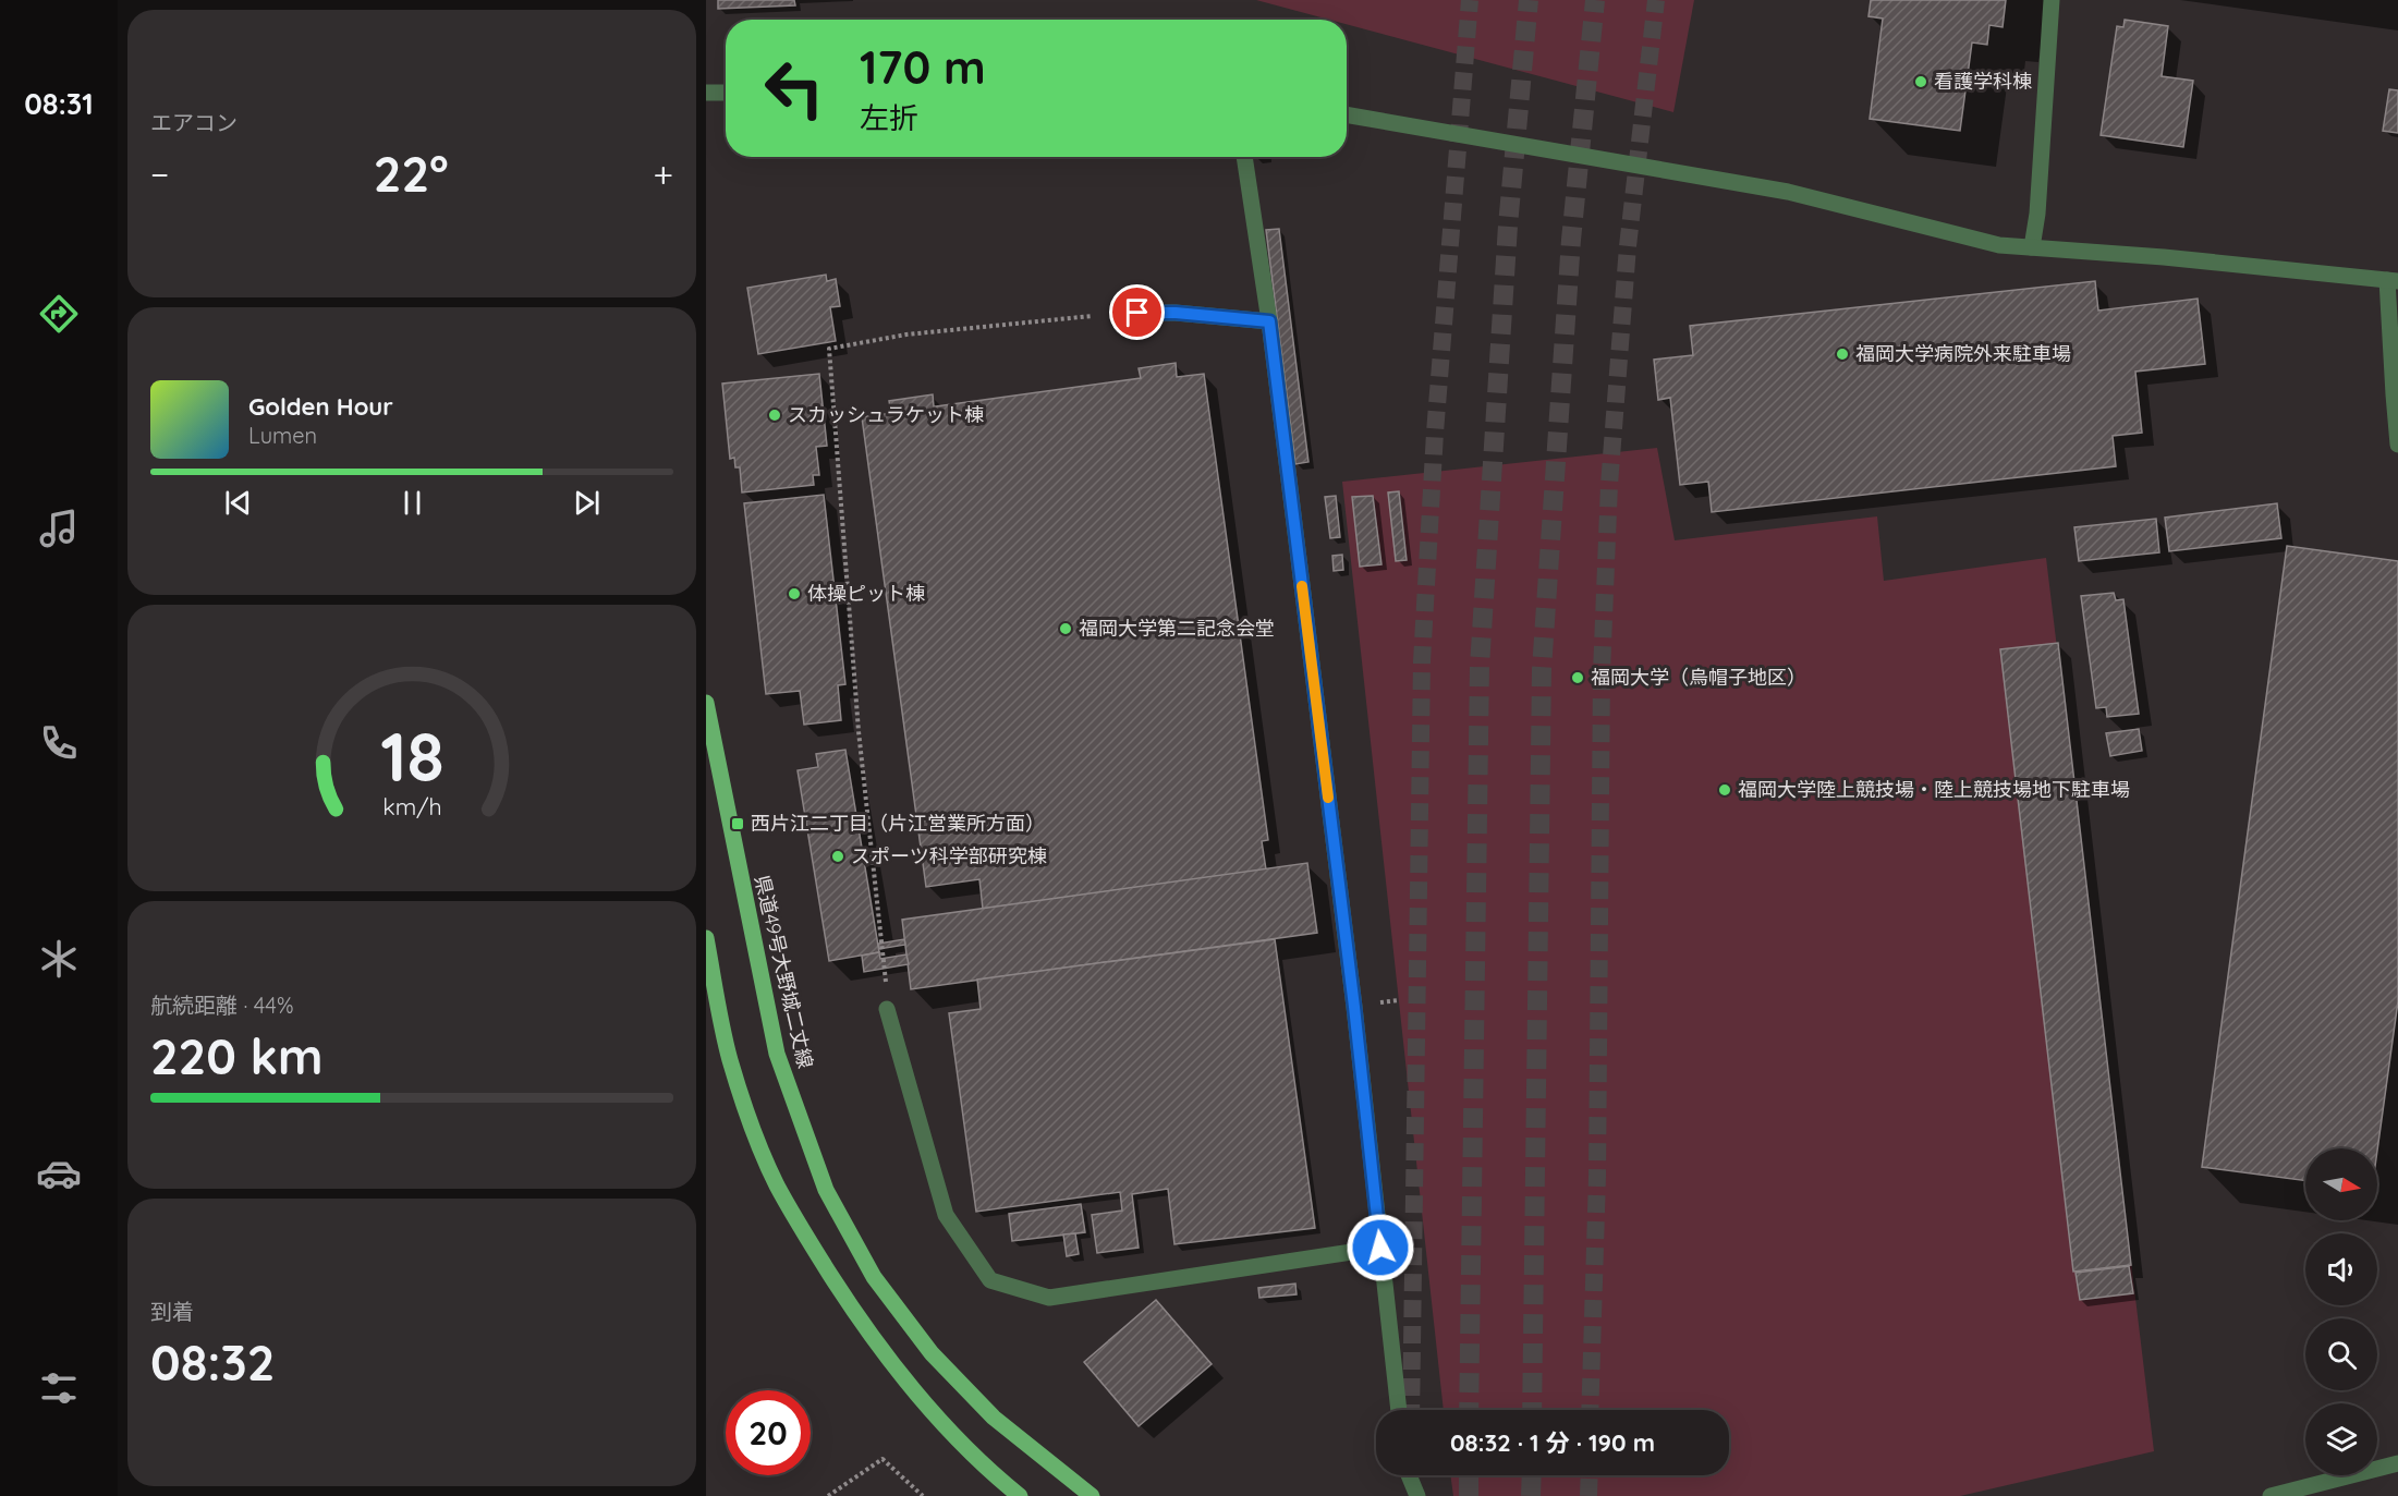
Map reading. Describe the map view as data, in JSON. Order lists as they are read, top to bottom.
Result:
{
  "streets": {
    "main road": ["県道49号大野城二丈線"]
  },
  "places": {
    "other": [
      "看護学科棟",
      "福岡大学病院外来駐車場",
      "スカッシュラケット棟",
      "体操ピット棟",
      "福岡大学第二記念会堂",
      "福岡大学（烏帽子地区）",
      "福岡大学陸上競技場・陸上競技場地下駐車場",
      "スポーツ科学部研究棟"
    ],
    "transit": ["西片江二丁目（片江営業所方面）"]
  },
  "north": "right",
  "page": {
    "tabs": "08:31",
    "tile": [
      "エアコン",
      ["航続距離 · 44%", "220 km"],
      ["到着", "08:32"]
    ],
    "turn": ["170 m", "左折"],
    "heat": ["−", "22°", "+"],
    "song": ["Golden Hour", "Lumen"],
    "limit": "20",
    "trip": "08:32 · 1 分 · 190 m",
    "gauge": ["18", "km/h"]
  }
}
